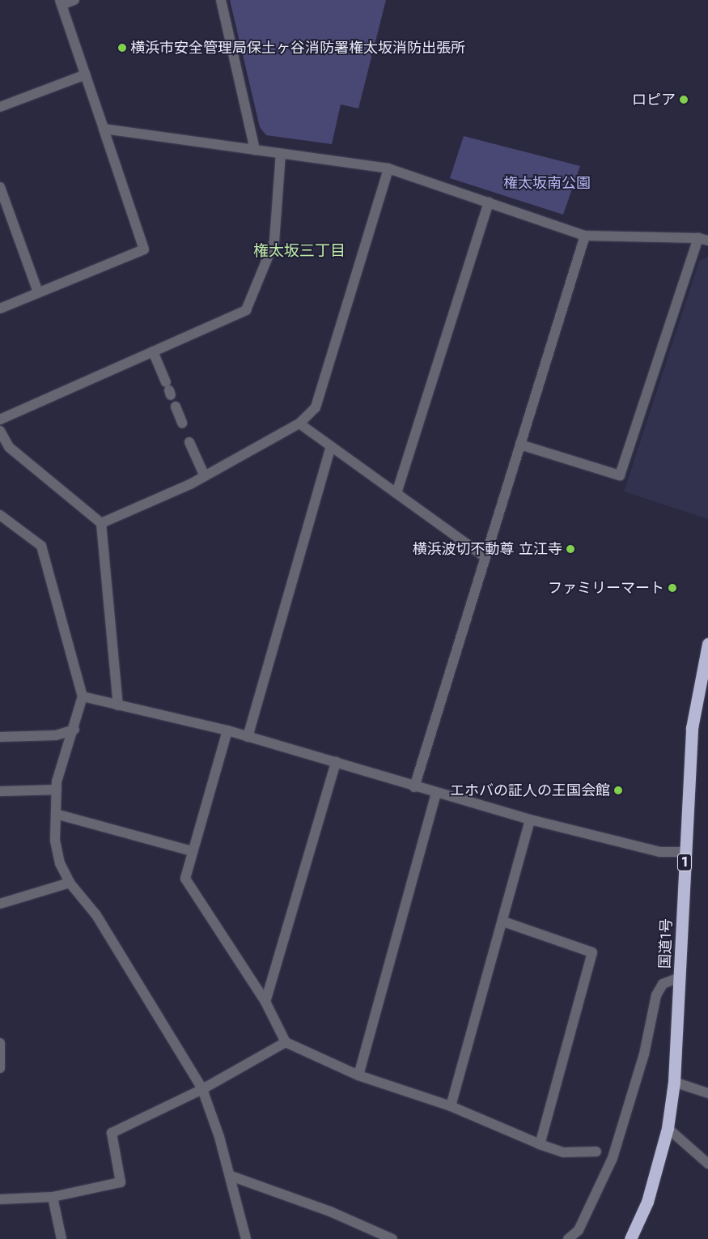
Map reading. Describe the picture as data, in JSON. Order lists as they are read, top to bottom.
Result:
{
  "streets": {
    "highway": ["1", "国道1号"]
  },
  "districts": ["権太坂三丁目"],
  "parks": ["権太坂南公園"],
  "places": [
    "横浜市安全管理局保土ヶ谷消防署権太坂消防出張所",
    "ロピア",
    "横浜波切不動尊 立江寺",
    "ファミリーマート",
    "エホバの証人の王国会館"
  ]
}
